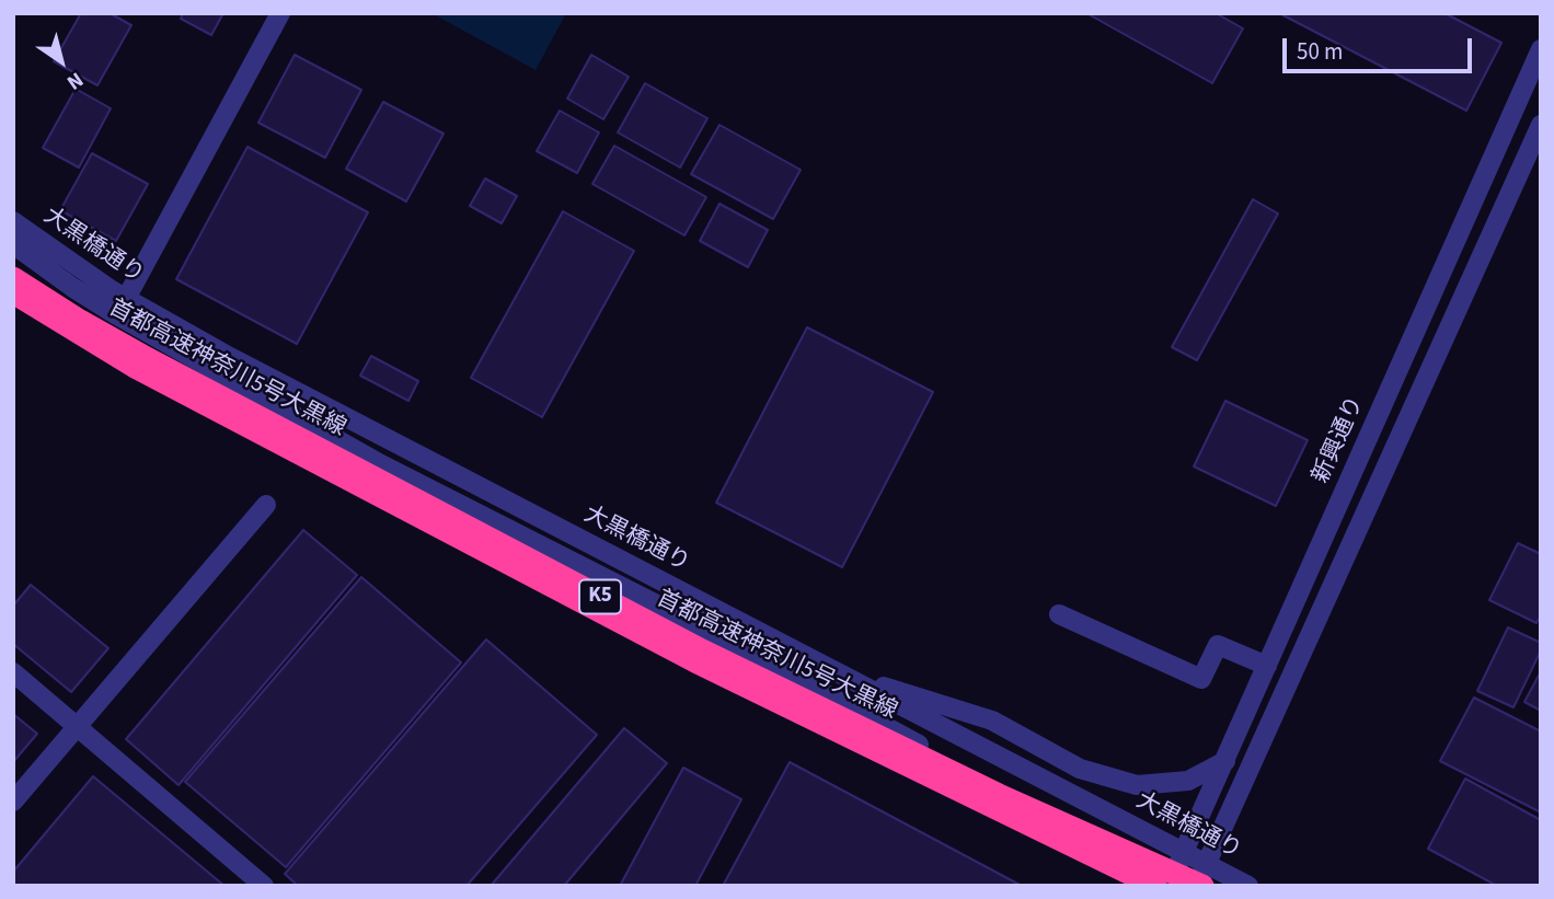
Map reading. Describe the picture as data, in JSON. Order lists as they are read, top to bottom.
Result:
{
  "streets": {
    "highway": ["首都高速神奈川5号大黒線", "K5"],
    "street": ["大黒橋通り", "新興通り"]
  },
  "crossings": [
    ["大黒橋通り", "首都高速神奈川5号大黒線"],
    ["大黒橋通り", "新興通り"],
    ["首都高速神奈川5号大黒線", "新興通り"]
  ],
  "scale_bar": "50 m",
  "north": "bottom right"
}
